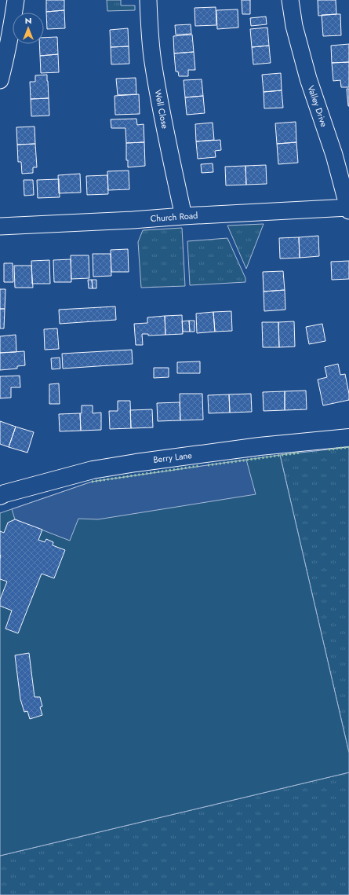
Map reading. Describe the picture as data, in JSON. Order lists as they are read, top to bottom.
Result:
{
  "streets": {
    "street": [
      "Valley Drive",
      "Well Close",
      "Church Road",
      "Berry Lane"
    ]
  },
  "crossings": [
    ["Valley Drive", "Church Road"],
    ["Well Close", "Church Road"]
  ],
  "north": "top"
}
